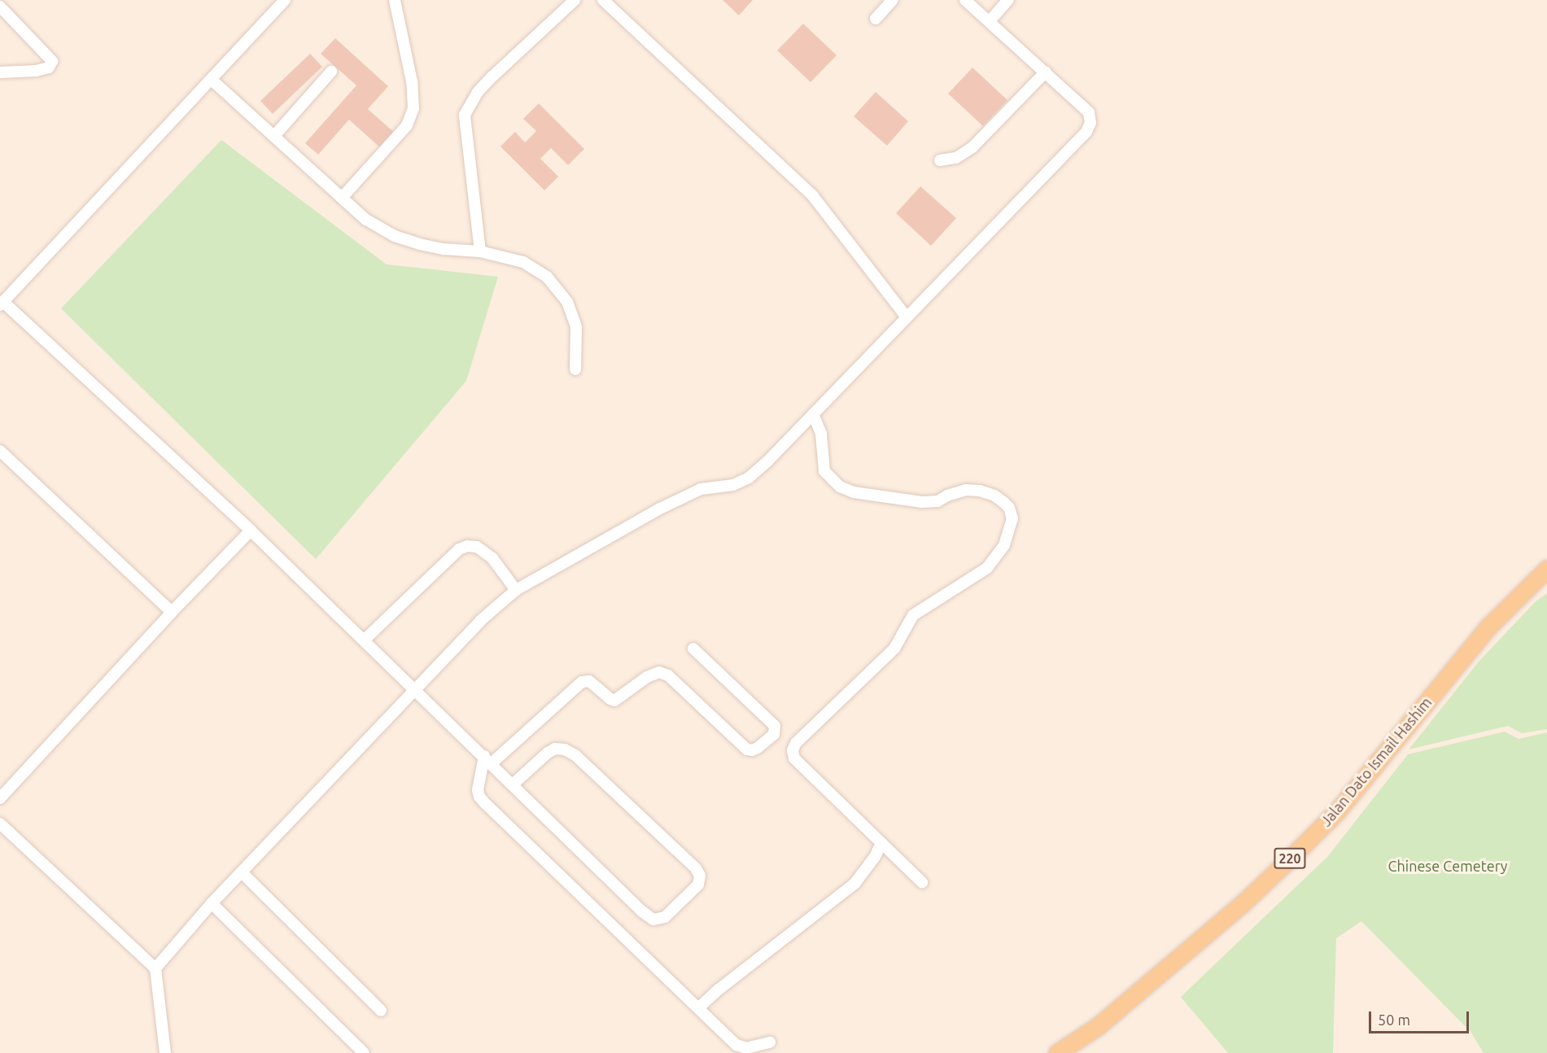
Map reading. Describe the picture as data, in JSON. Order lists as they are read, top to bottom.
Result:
{
  "streets": {
    "main road": ["Jalan Dato Ismail Hashim", "220"]
  },
  "parks": ["Chinese Cemetery"],
  "scale_bar": "50 m"
}
